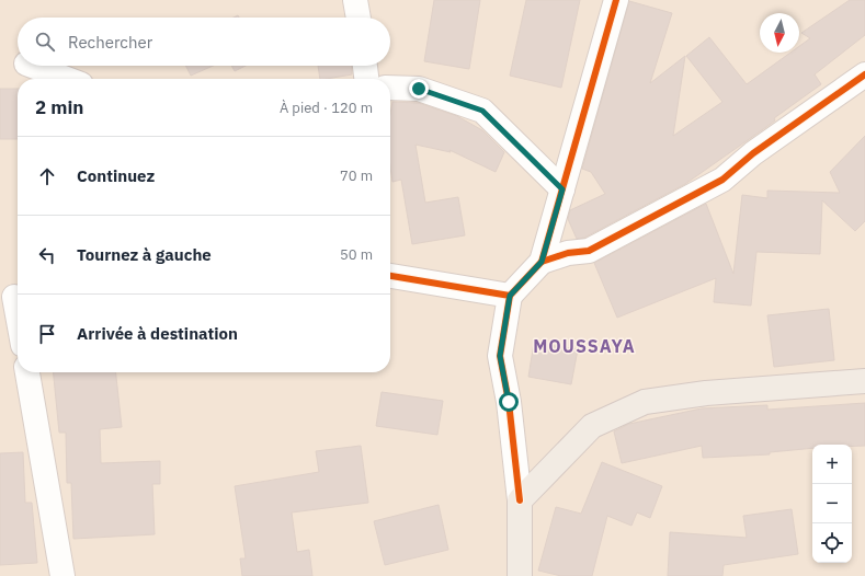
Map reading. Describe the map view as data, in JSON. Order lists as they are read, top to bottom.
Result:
{
  "districts": ["MOUSSAYA"],
  "north": "bottom",
  "page": {
    "search": "Rechercher",
    "heading": ["2 min", "À pied · 120 m"],
    "list": [
      ["Continuez", "70 m"],
      ["Tournez à gauche", "50 m"],
      "Arrivée à destination"
    ],
    "map_buttons": ["+", "−"]
  }
}
